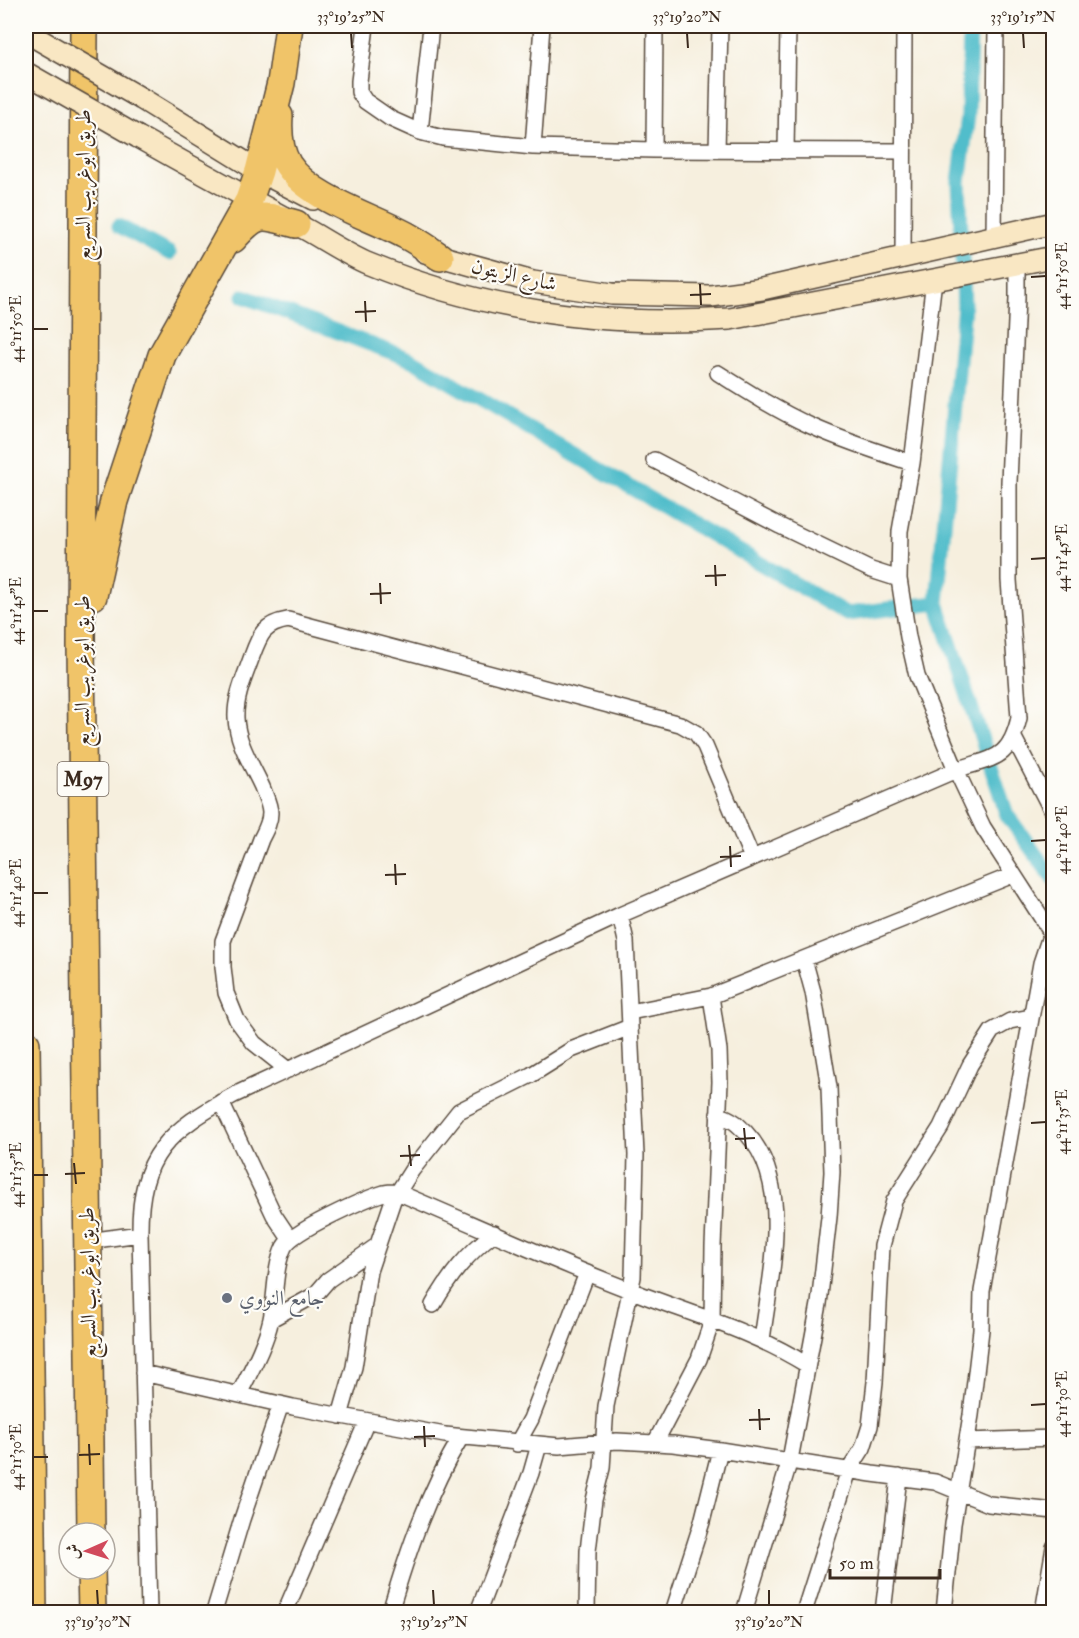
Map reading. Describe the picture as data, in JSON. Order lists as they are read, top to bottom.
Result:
{
  "streets": {
    "highway": ["طريق ابوغريب السريع", "M97"],
    "main road": ["شارع الزيتون"]
  },
  "places": ["جامع النووي"],
  "scale_bar": "50 m",
  "north": "left",
  "coordinates": [
    "33°19'25\"N",
    "33°19'20\"N",
    "33°19'15\"N",
    "44°11'50\"E",
    "44°11'45\"E",
    "44°11'40\"E",
    "44°11'35\"E",
    "44°11'30\"E",
    "33°19'30\"N"
  ]
}
